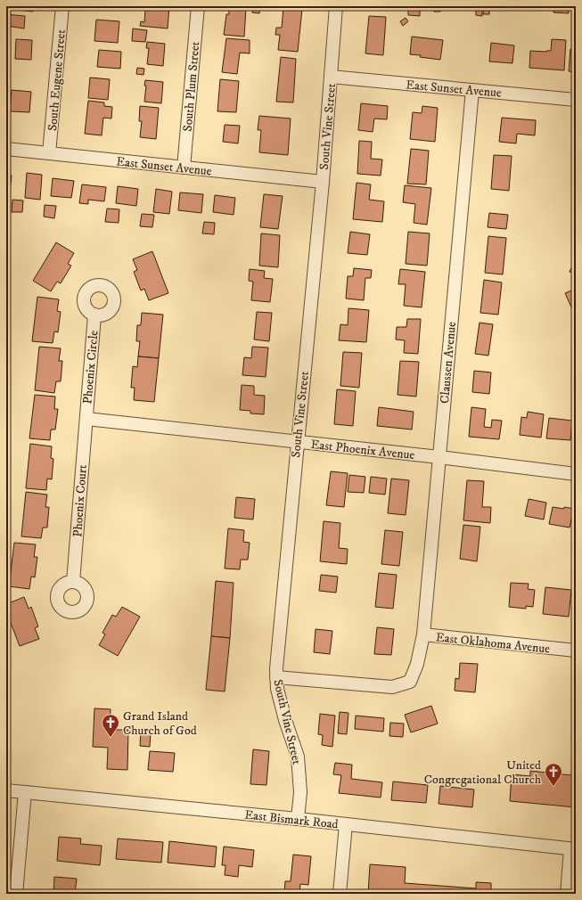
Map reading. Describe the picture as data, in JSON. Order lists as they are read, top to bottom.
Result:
{
  "streets": {
    "street": [
      "South Eugene Street",
      "South Plum Street",
      "East Sunset Avenue",
      "South Vine Street",
      "Claussen Avenue",
      "Phoenix Circle",
      "East Phoenix Avenue",
      "Phoenix Court",
      "East Oklahoma Avenue",
      "East Bismark Road"
    ]
  },
  "crossings": [
    ["South Eugene Street", "East Sunset Avenue"],
    ["South Plum Street", "East Sunset Avenue"],
    ["East Sunset Avenue", "South Vine Street"],
    ["East Sunset Avenue", "Claussen Avenue"],
    ["South Vine Street", "East Phoenix Avenue"],
    ["South Vine Street", "East Oklahoma Avenue"],
    ["South Vine Street", "East Bismark Road"],
    ["Claussen Avenue", "East Phoenix Avenue"],
    ["Claussen Avenue", "East Oklahoma Avenue"],
    ["Phoenix Circle", "East Phoenix Avenue"],
    ["Phoenix Circle", "Phoenix Court"],
    ["East Phoenix Avenue", "Phoenix Court"]
  ],
  "places": {
    "church": ["Grand Island Church of God", "United Congregational Church"]
  }
}
